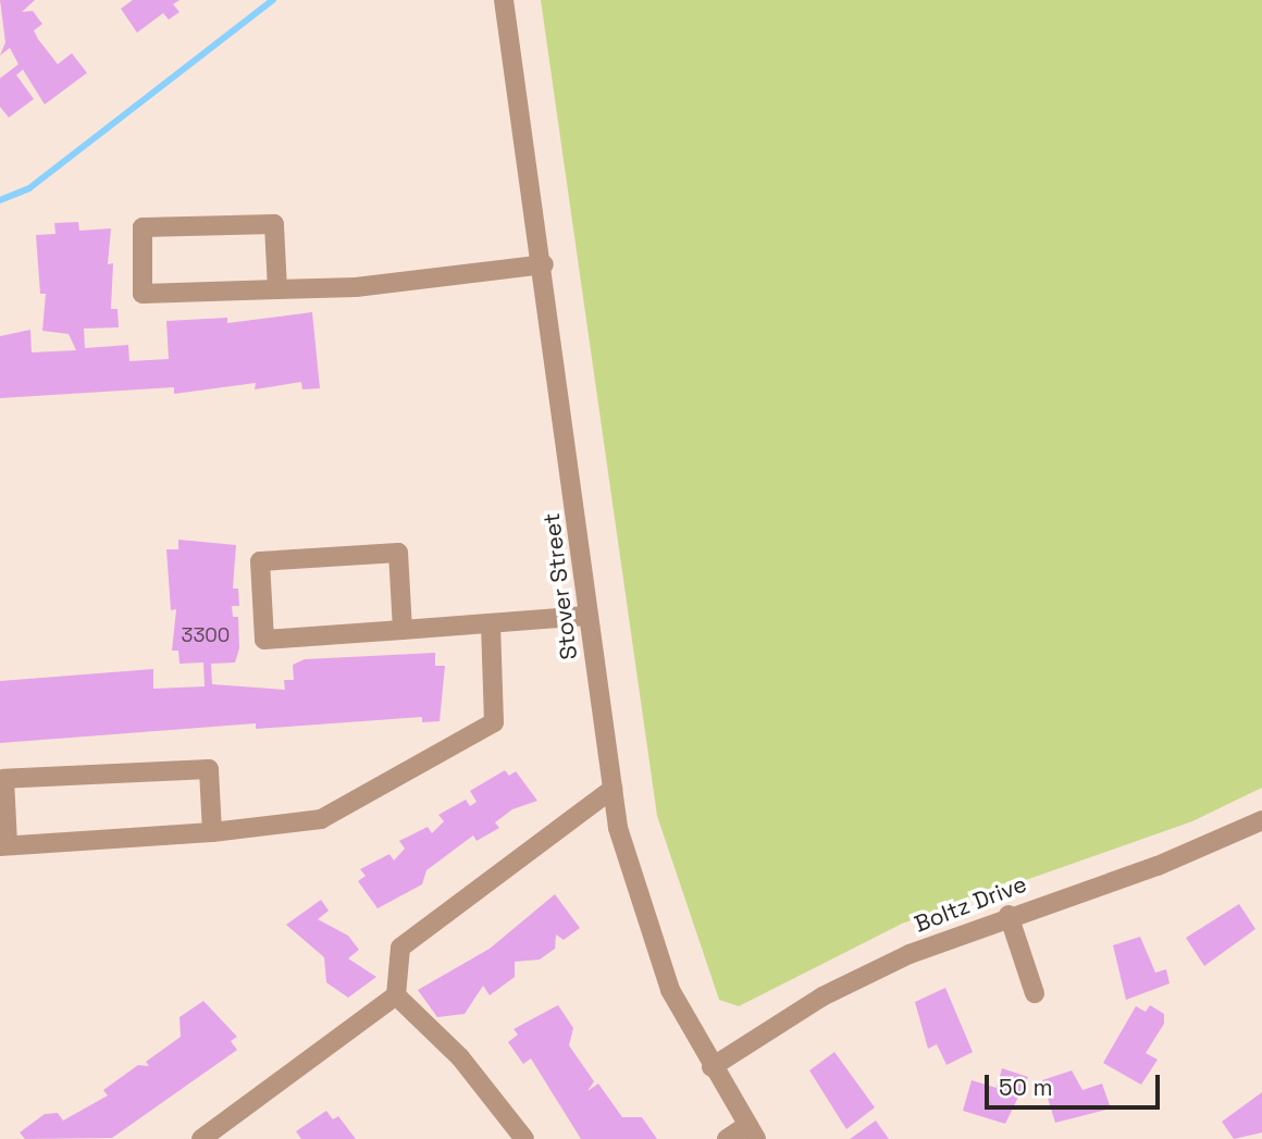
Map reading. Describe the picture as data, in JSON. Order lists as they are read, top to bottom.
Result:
{
  "streets": {
    "street": ["Stover Street", "Boltz Drive"]
  },
  "crossings": [
    ["Stover Street", "Boltz Drive"]
  ],
  "house_numbers": ["3300"],
  "scale_bar": "50 m"
}
